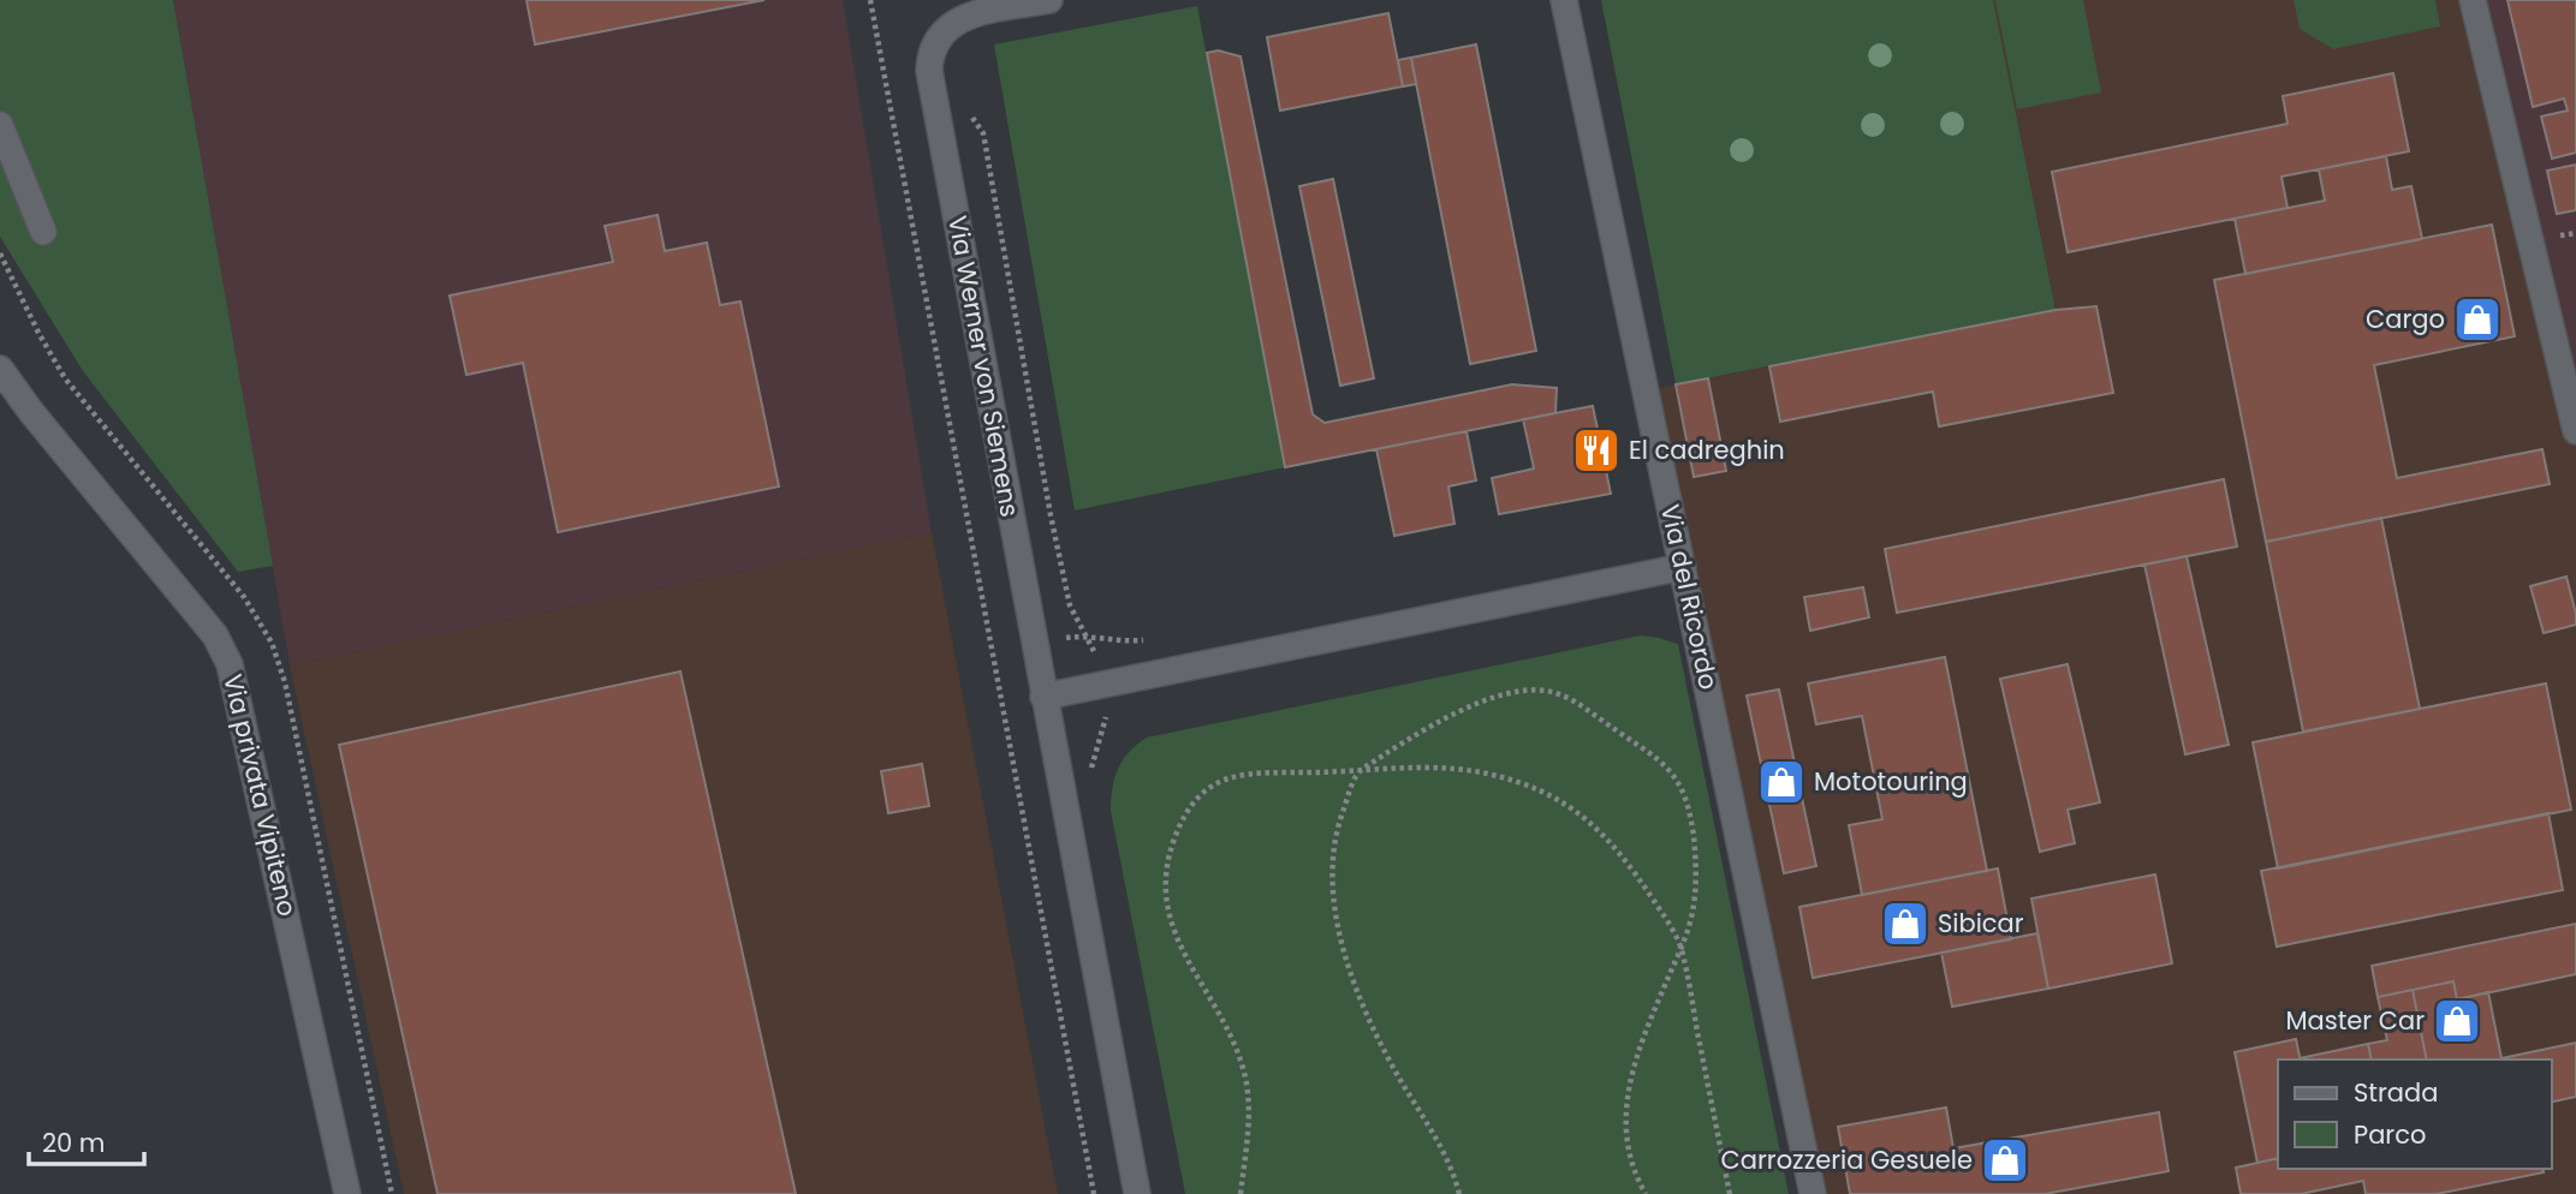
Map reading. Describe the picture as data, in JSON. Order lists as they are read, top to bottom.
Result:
{
  "streets": {
    "street": ["Via Werner von Siemens", "Via del Ricordo", "Via privata Vipiteno"]
  },
  "places": {
    "shop": [
      "Cargo",
      "Mototouring",
      "Sibicar",
      "Master Car",
      "Carrozzeria Gesuele"
    ],
    "restaurant": ["El cadreghin"]
  },
  "legend": ["Strada", "Parco"],
  "scale_bar": "20 m"
}
